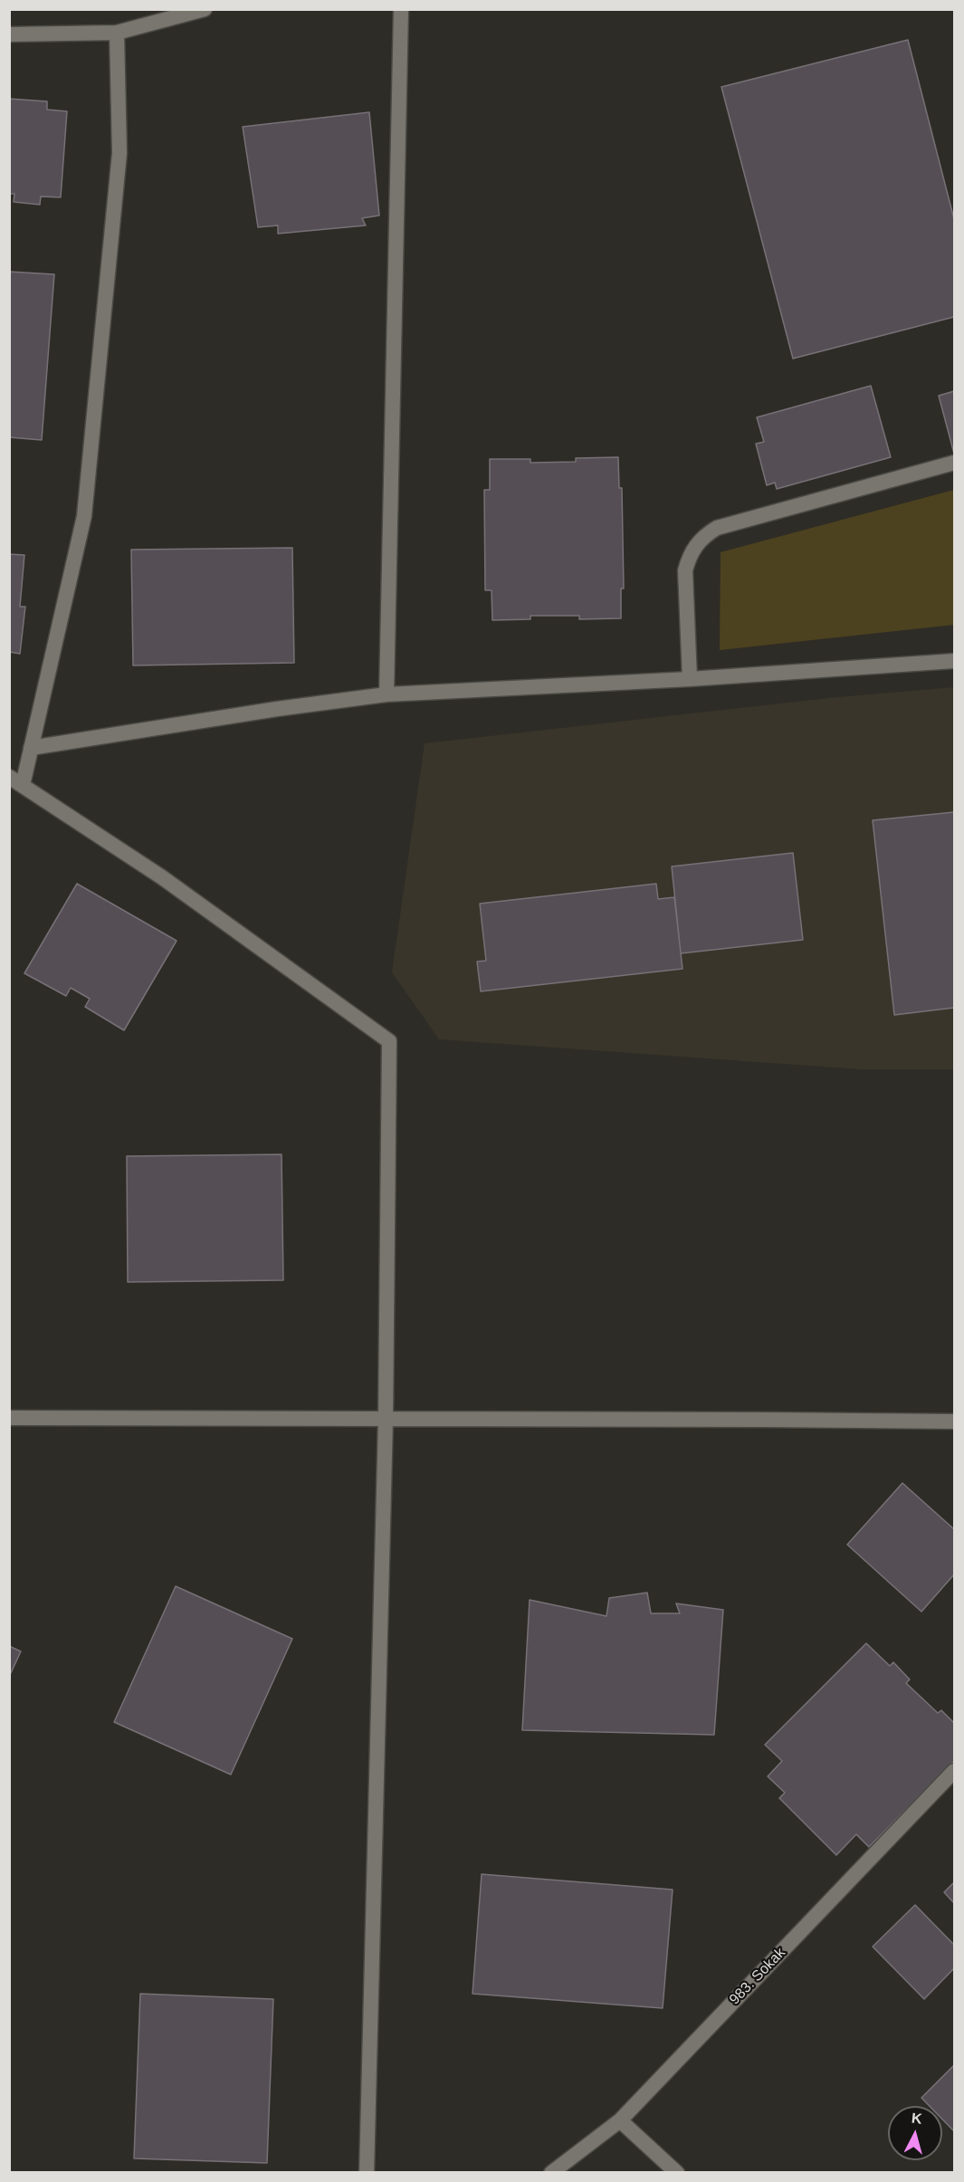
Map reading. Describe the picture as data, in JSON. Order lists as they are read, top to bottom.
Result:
{
  "streets": {
    "street": ["983. Sokak"]
  },
  "north": "top"
}
